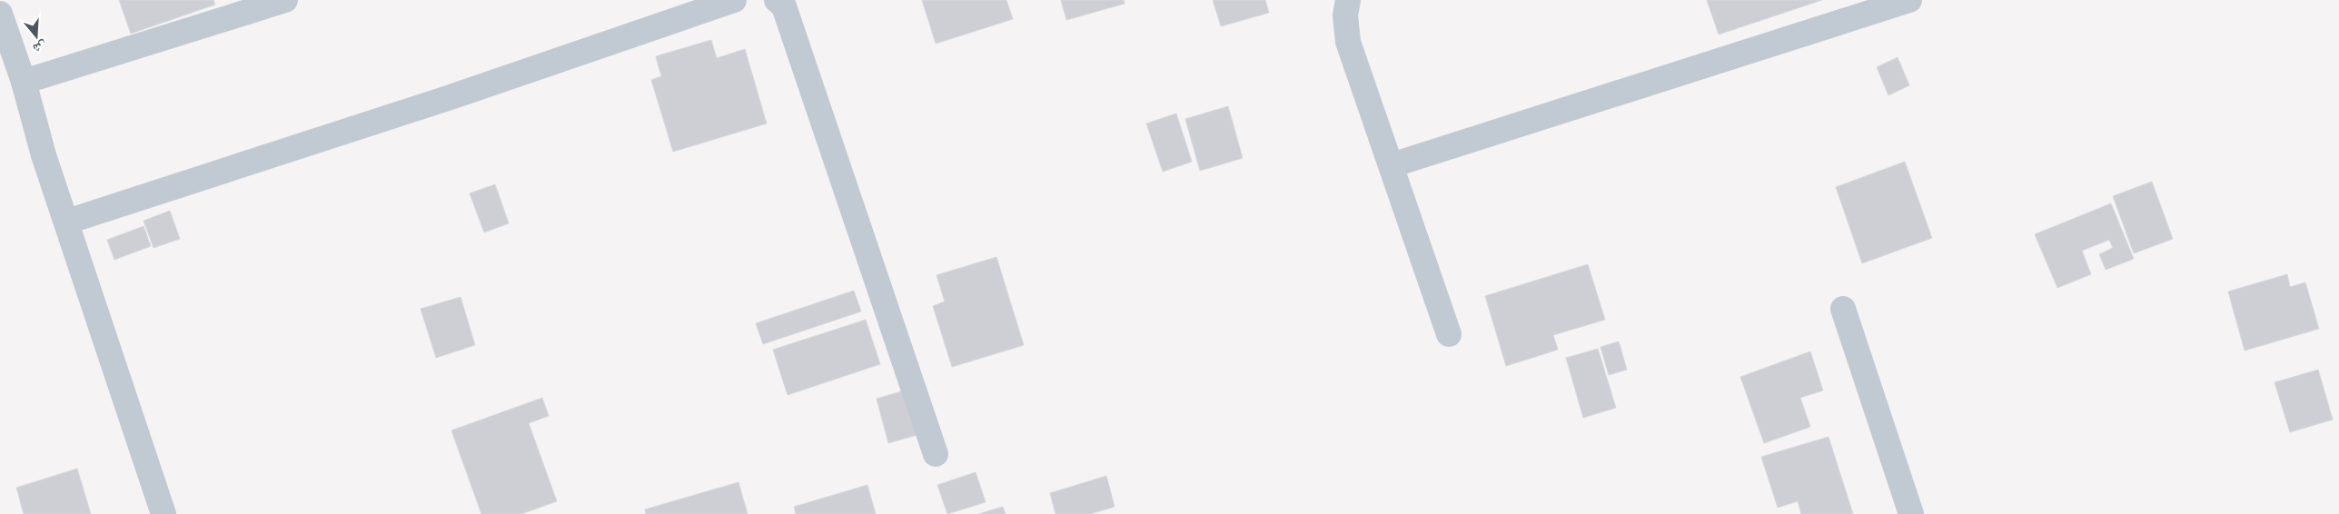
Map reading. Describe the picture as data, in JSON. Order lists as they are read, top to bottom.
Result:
{
  "north": "bottom"
}
